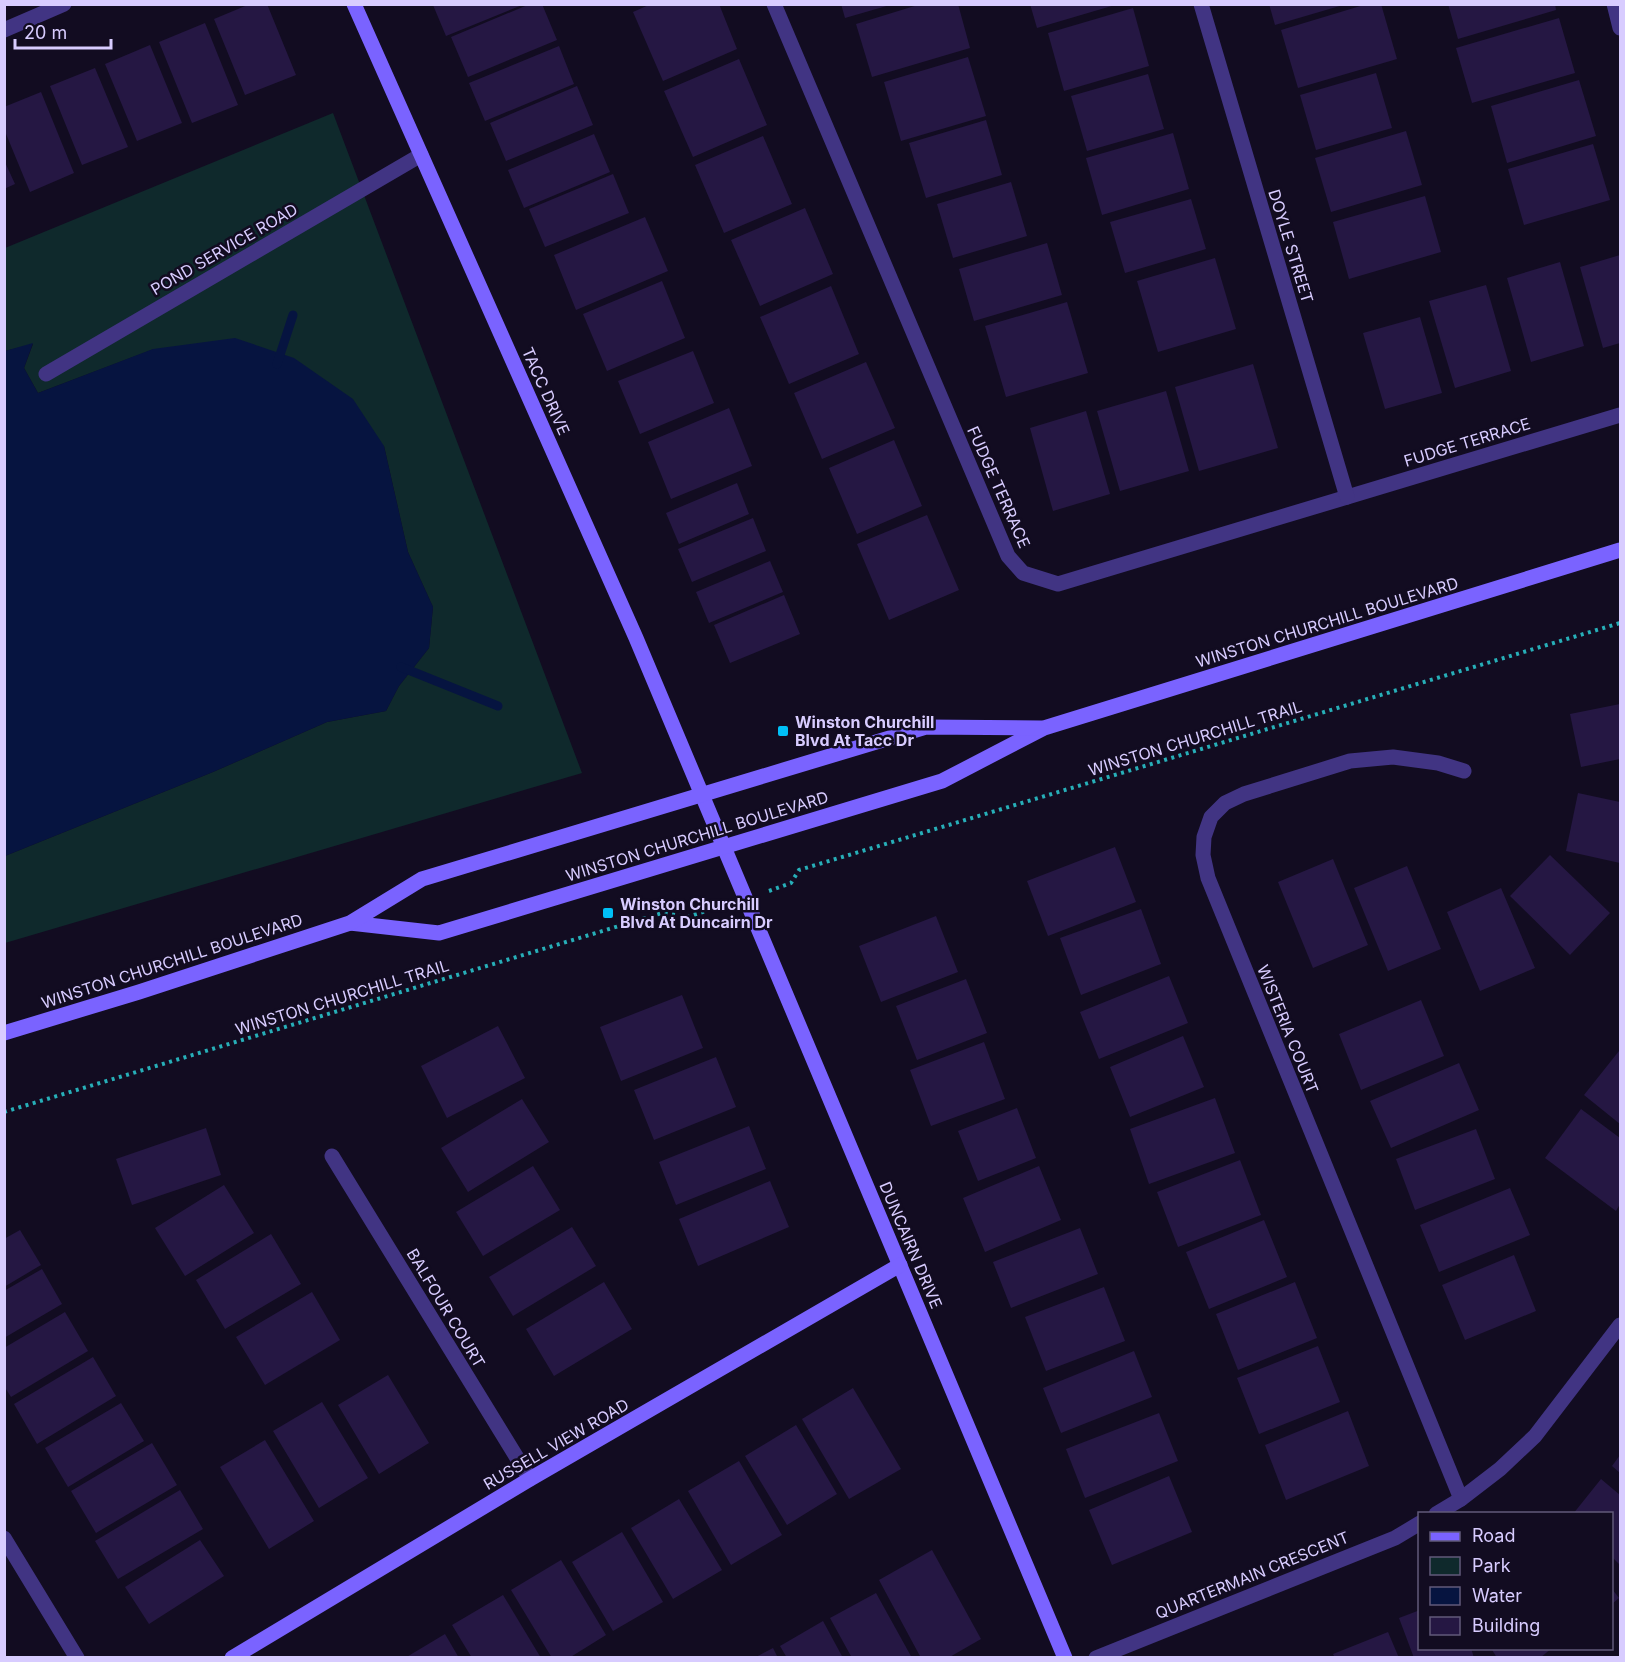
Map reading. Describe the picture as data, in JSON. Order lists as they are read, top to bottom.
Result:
{
  "streets": {
    "street": [
      "DOYLE STREET",
      "POND SERVICE ROAD",
      "TACC DRIVE",
      "FUDGE TERRACE",
      "WINSTON CHURCHILL BOULEVARD",
      "WISTERIA COURT",
      "DUNCAIRN DRIVE",
      "BALFOUR COURT",
      "RUSSELL VIEW ROAD",
      "QUARTERMAIN CRESCENT"
    ],
    "path": ["WINSTON CHURCHILL TRAIL"]
  },
  "crossings": [
    ["DOYLE STREET", "FUDGE TERRACE"],
    ["POND SERVICE ROAD", "TACC DRIVE"],
    ["TACC DRIVE", "WINSTON CHURCHILL BOULEVARD"],
    ["TACC DRIVE", "DUNCAIRN DRIVE"],
    ["WINSTON CHURCHILL BOULEVARD", "DUNCAIRN DRIVE"],
    ["DUNCAIRN DRIVE", "RUSSELL VIEW ROAD"],
    ["BALFOUR COURT", "RUSSELL VIEW ROAD"]
  ],
  "places": {
    "transit": ["Winston Churchill Blvd At Tacc Dr", "Winston Churchill Blvd At Duncairn Dr"]
  },
  "legend": [
    "Road",
    "Park",
    "Water",
    "Building"
  ],
  "scale_bar": "20 m"
}
